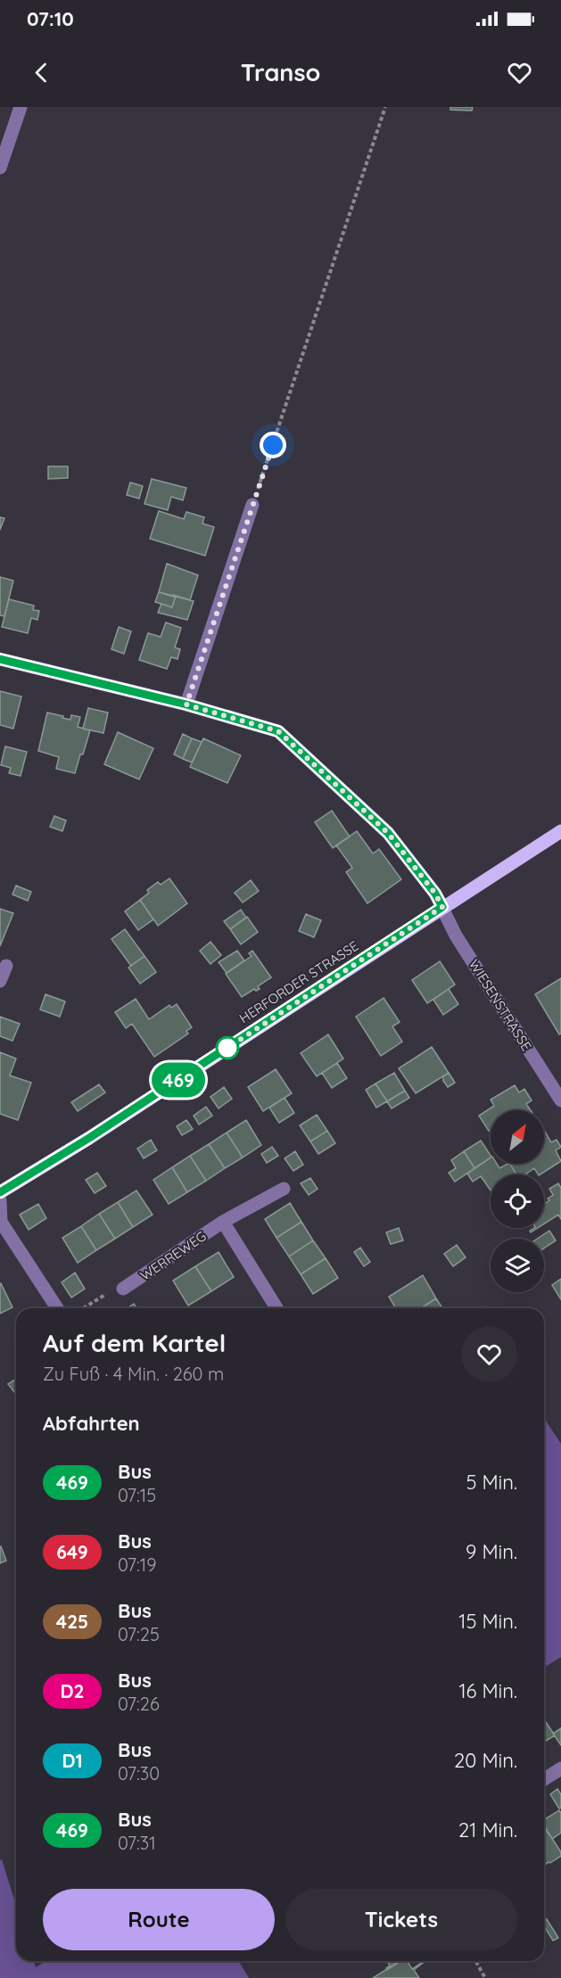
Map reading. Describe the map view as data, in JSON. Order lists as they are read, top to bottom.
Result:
{
  "streets": {
    "main road": ["HERFORDER STRASSE"],
    "street": ["WIESENSTRASSE", "WERREWEG"]
  },
  "crossings": [
    ["HERFORDER STRASSE", "WIESENSTRASSE"]
  ],
  "lines": ["bus line 469"],
  "north": "top right",
  "page": {
    "status": "07:10",
    "header": "Transo",
    "on_map": "469",
    "heading": [
      ["Auf dem Kartel", "Zu Fuß · 4 Min. · 260 m"],
      "Abfahrten"
    ],
    "list": [
      {
        "mark": "469",
        "name": "Bus",
        "note": "07:15",
        "value": "5 Min."
      },
      {
        "mark": "649",
        "name": "Bus",
        "note": "07:19",
        "value": "9 Min."
      },
      {
        "mark": "425",
        "name": "Bus",
        "note": "07:25",
        "value": "15 Min."
      },
      {
        "mark": "D2",
        "name": "Bus",
        "note": "07:26",
        "value": "16 Min."
      },
      {
        "mark": "D1",
        "name": "Bus",
        "note": "07:30",
        "value": "20 Min."
      },
      {
        "mark": "469",
        "name": "Bus",
        "note": "07:31",
        "value": "21 Min."
      }
    ],
    "buttons": ["Route", "Tickets"]
  }
}
